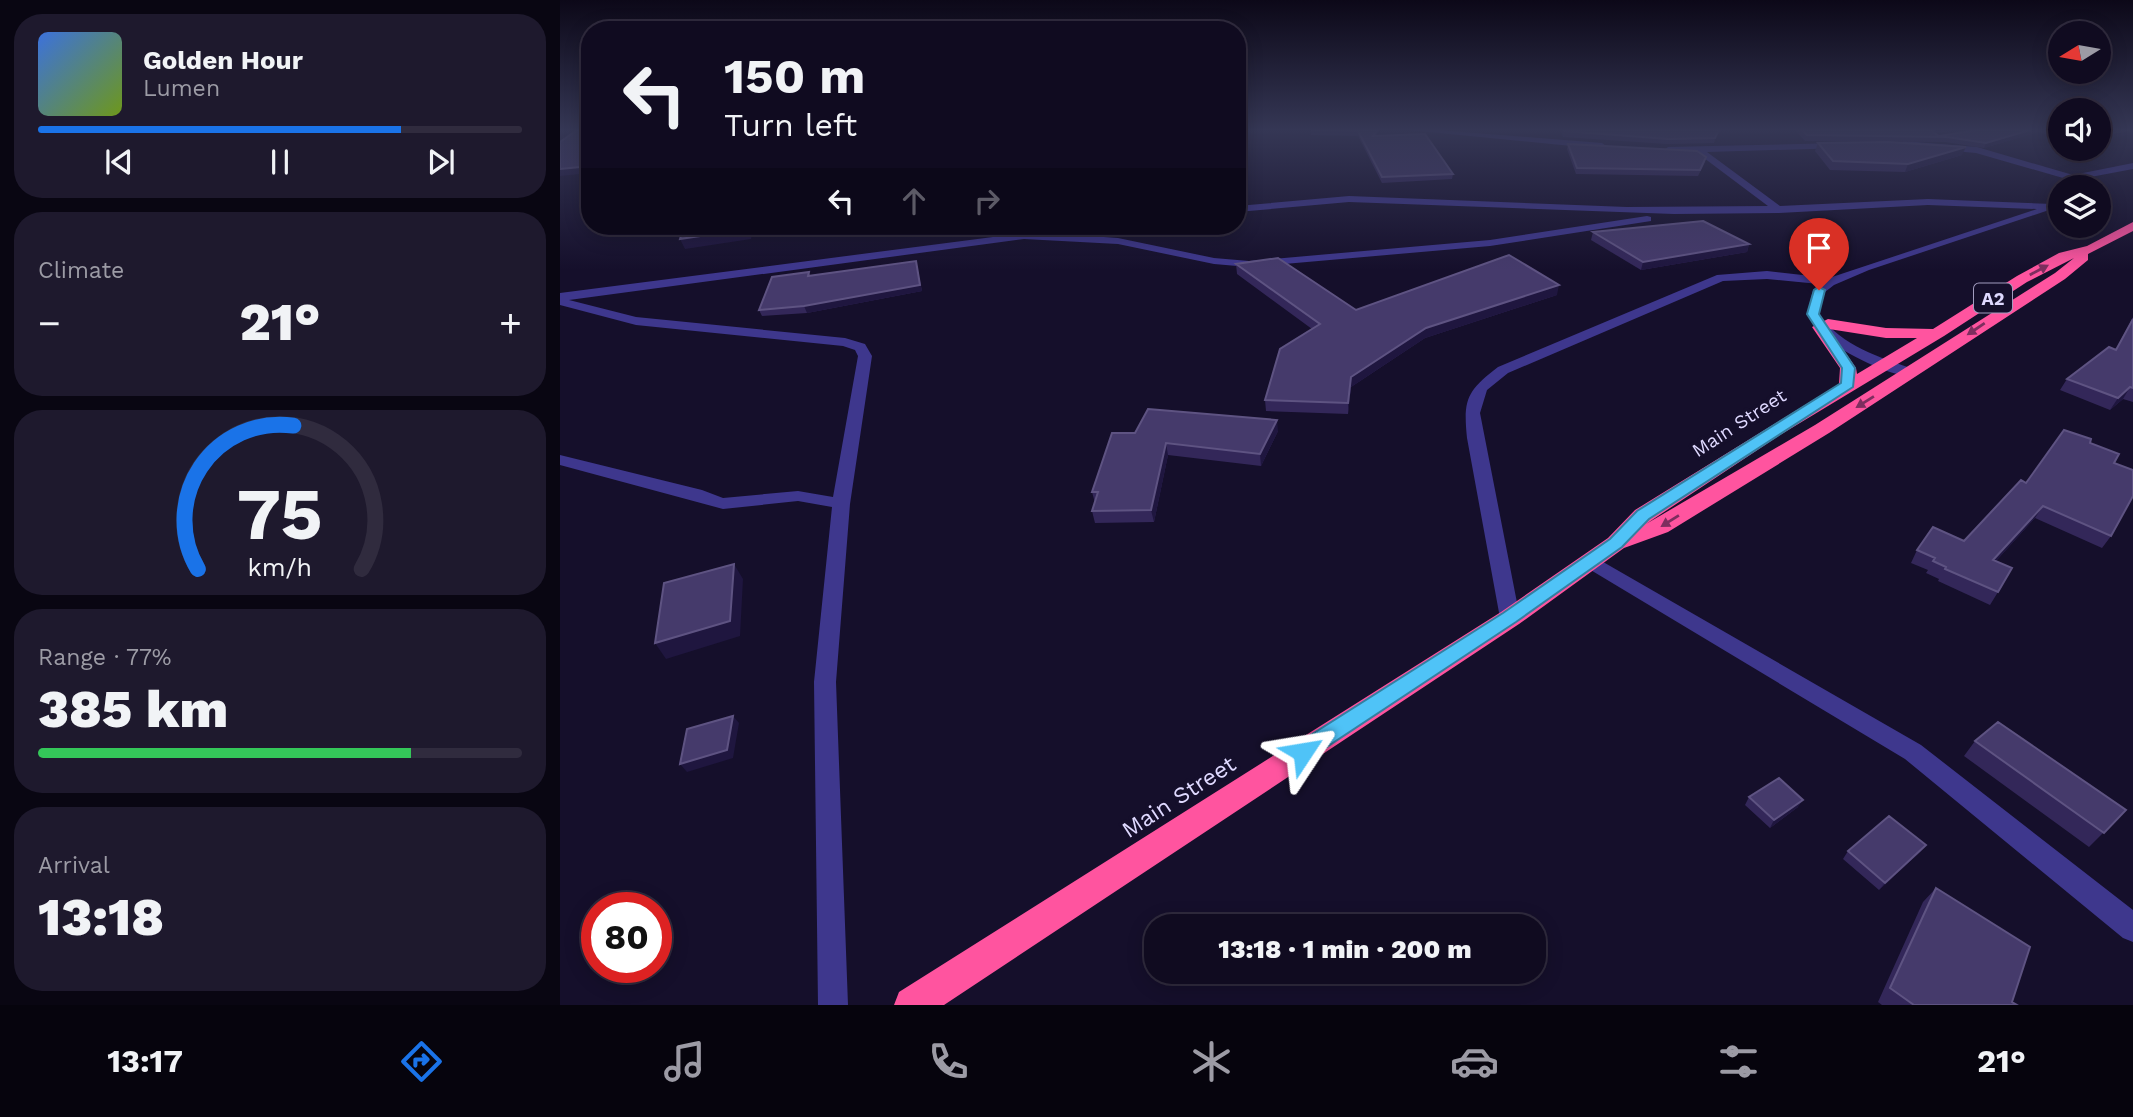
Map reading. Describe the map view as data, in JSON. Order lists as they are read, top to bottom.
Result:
{
  "streets": {
    "highway": ["A2", "Main Street"]
  },
  "crossings": [
    ["A2", "Main Street"]
  ],
  "north": "left",
  "page": {
    "turn": ["150 m", "Turn left"],
    "song": ["Golden Hour", "Lumen"],
    "tile": [
      "Climate",
      ["Range · 77%", "385 km"],
      ["Arrival", "13:18"]
    ],
    "heat": ["−", "21°", "+"],
    "limit": "80",
    "trip": "13:18 · 1 min · 200 m",
    "tabs": ["13:17", "21°"],
    "gauge": ["75", "km/h"]
  }
}
